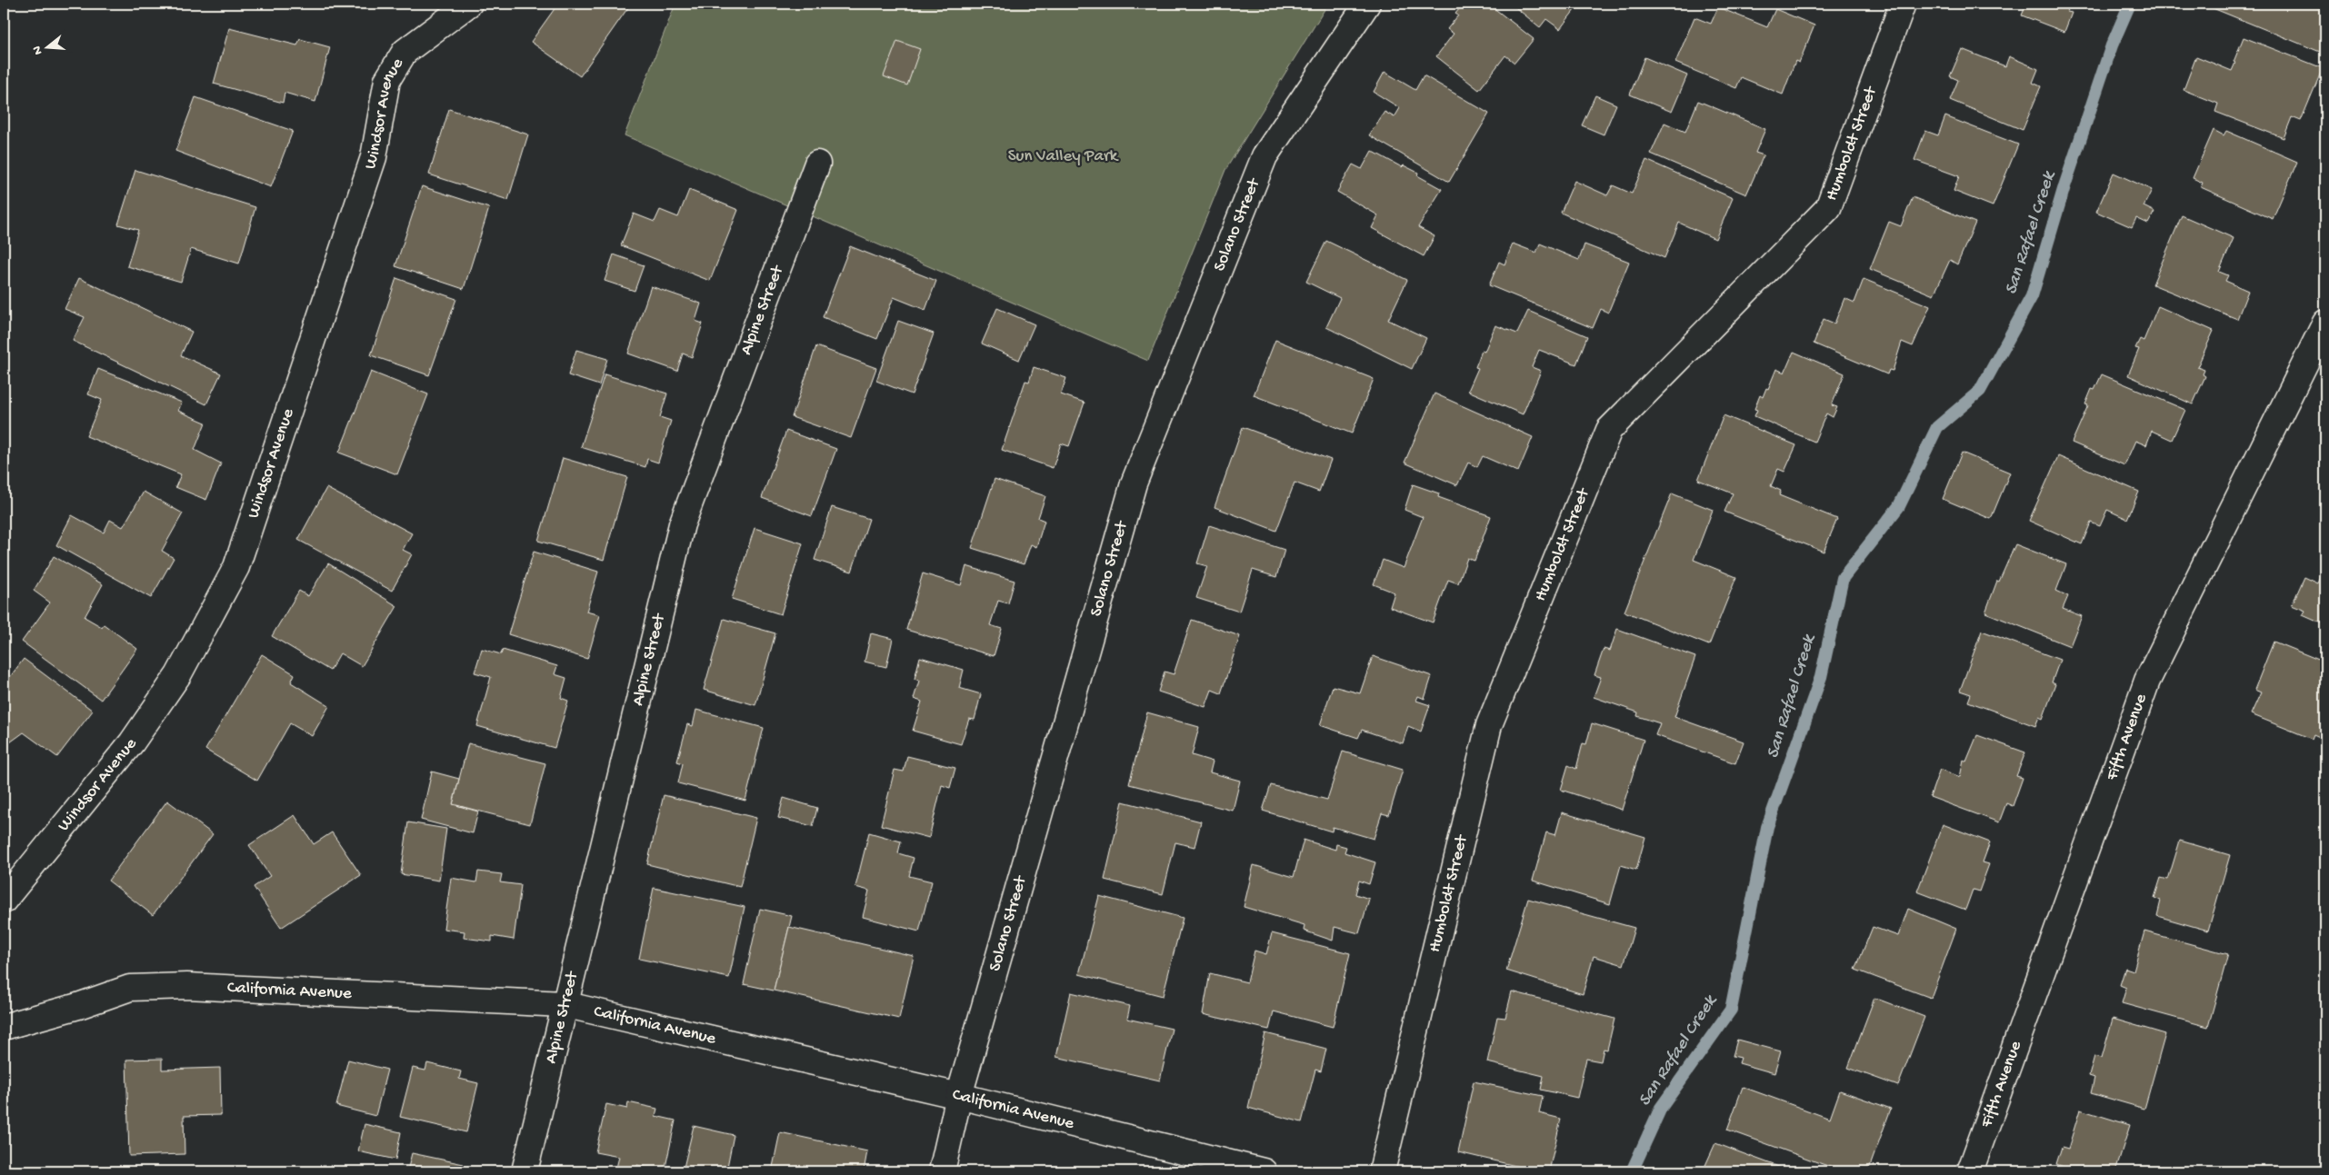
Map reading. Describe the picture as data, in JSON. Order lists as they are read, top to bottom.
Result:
{
  "streets": {
    "street": [
      "Windsor Avenue",
      "Humboldt Street",
      "Solano Street",
      "Alpine Street",
      "Fifth Avenue",
      "California Avenue"
    ]
  },
  "crossings": [
    ["Solano Street", "California Avenue"],
    ["Alpine Street", "California Avenue"]
  ],
  "water": ["San Rafael Creek"],
  "parks": ["Sun Valley Park"],
  "north": "left"
}
